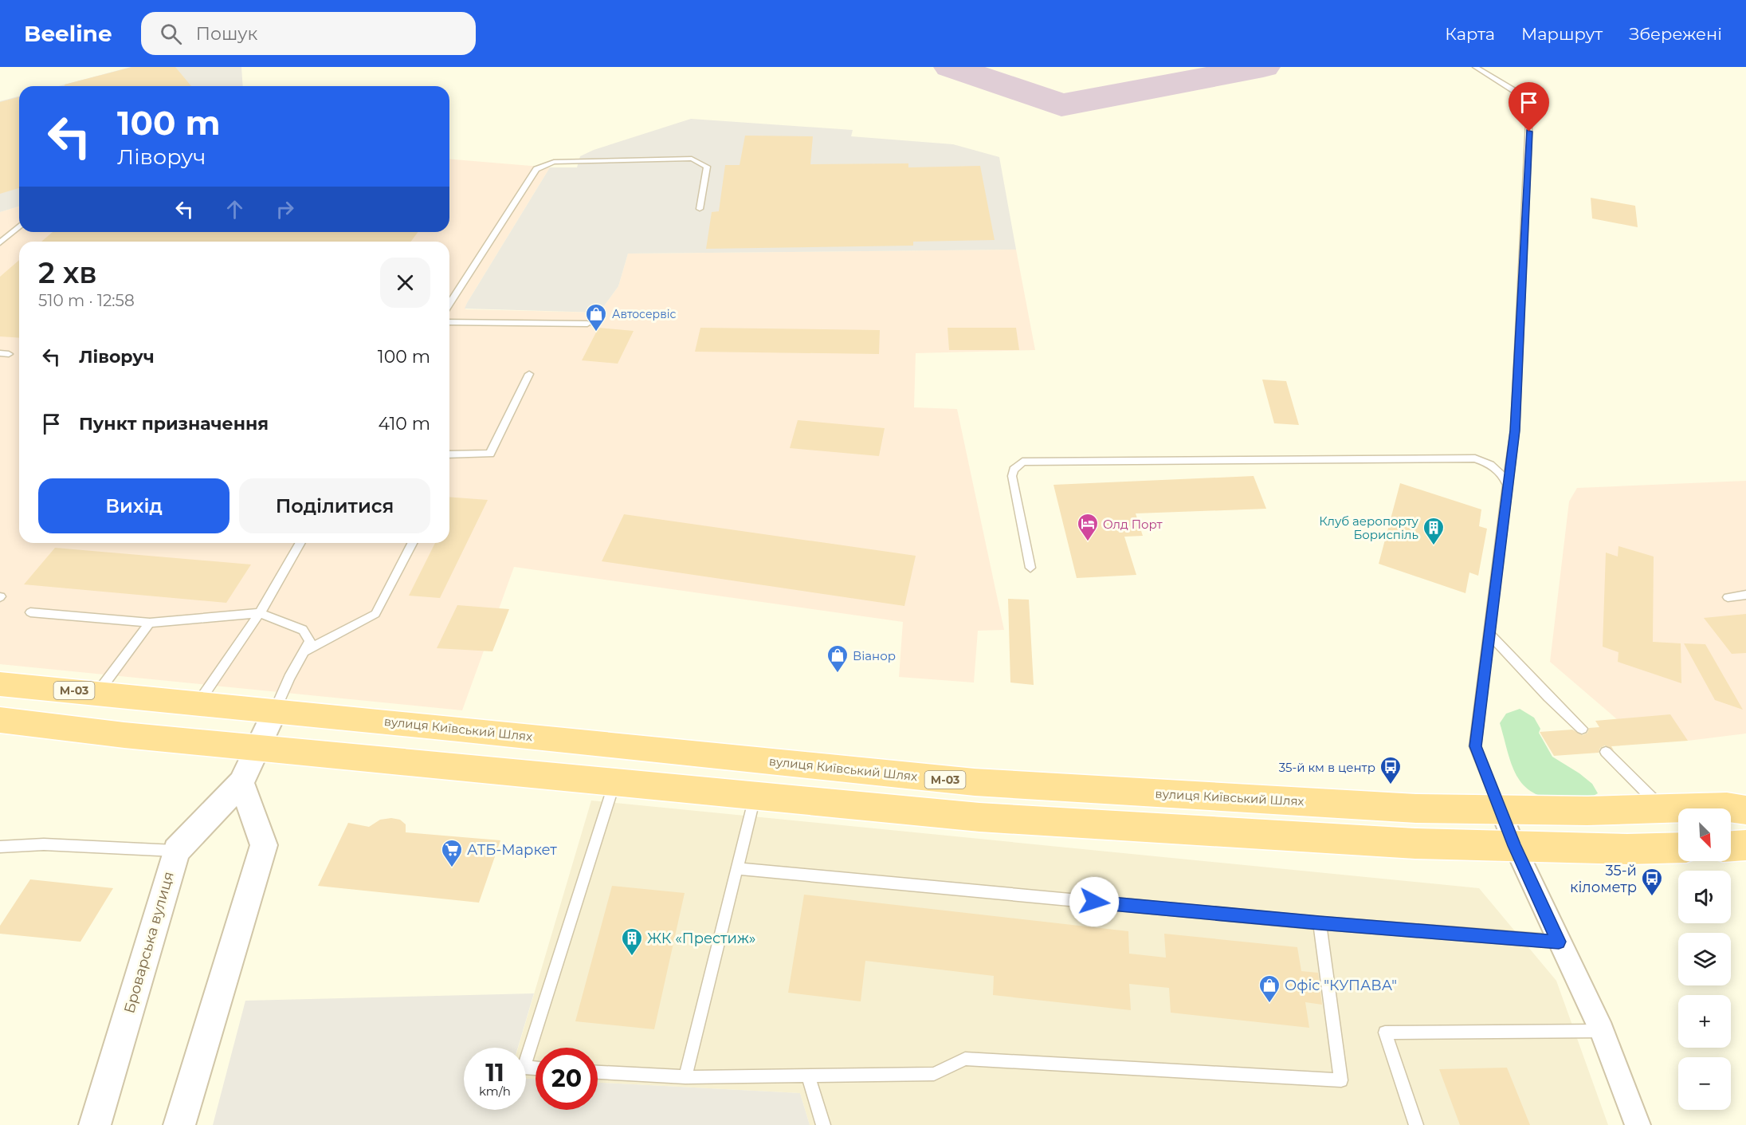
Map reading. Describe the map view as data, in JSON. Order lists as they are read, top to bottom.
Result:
{
  "streets": {
    "highway": ["М-03", "вулиця Київський Шлях"],
    "street": ["Броварська вулиця"]
  },
  "crossings": [
    ["вулиця Київський Шлях", "Броварська вулиця"]
  ],
  "places": {
    "shop": ["Автосервіс", "Віанор", "Офіс \"КУПАВА\""],
    "hotel": ["Олд Порт"],
    "building": ["Клуб аеропорту Бориспіль", "ЖК «Престиж»"],
    "bus stop": ["35-й км в центр", "35-й кілометр"],
    "supermarket": ["АТБ-Маркет"]
  },
  "north": "bottom right",
  "page": {
    "header": "Beeline",
    "search": "Пошук",
    "nav": ["Карта", "Маршрут", "Збережені"],
    "turn": ["100 m", "Ліворуч"],
    "heading": ["2 хв", "510 m · 12:58"],
    "list": [
      {
        "name": "Ліворуч",
        "value": "100 m"
      },
      {
        "name": "Пункт призначення",
        "value": "410 m"
      }
    ],
    "buttons": ["Вихід", "Поділитися"],
    "map_buttons": ["+", "−"],
    "speed": "11 km/h",
    "limit": "20"
  }
}
